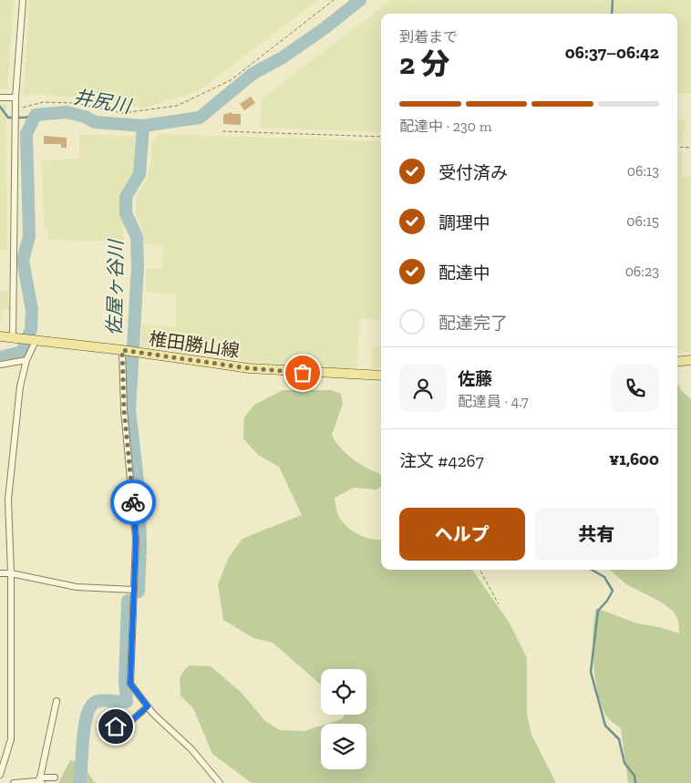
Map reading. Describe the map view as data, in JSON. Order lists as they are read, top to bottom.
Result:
{
  "streets": {
    "main road": ["椎田勝山線"]
  },
  "water": ["井尻川", "佐屋ヶ谷川"],
  "page": {
    "heading": ["2 分", "到着まで", "06:37–06:42"],
    "panel": [
      "佐藤",
      "配達員 · 4.7",
      "注文 #4267",
      "¥1,600"
    ],
    "bar": "配達中 · 230 m",
    "list": [
      ["受付済み", "06:13"],
      ["調理中", "06:15"],
      ["配達中", "06:23"],
      "配達完了"
    ],
    "buttons": ["ヘルプ", "共有"]
  }
}
